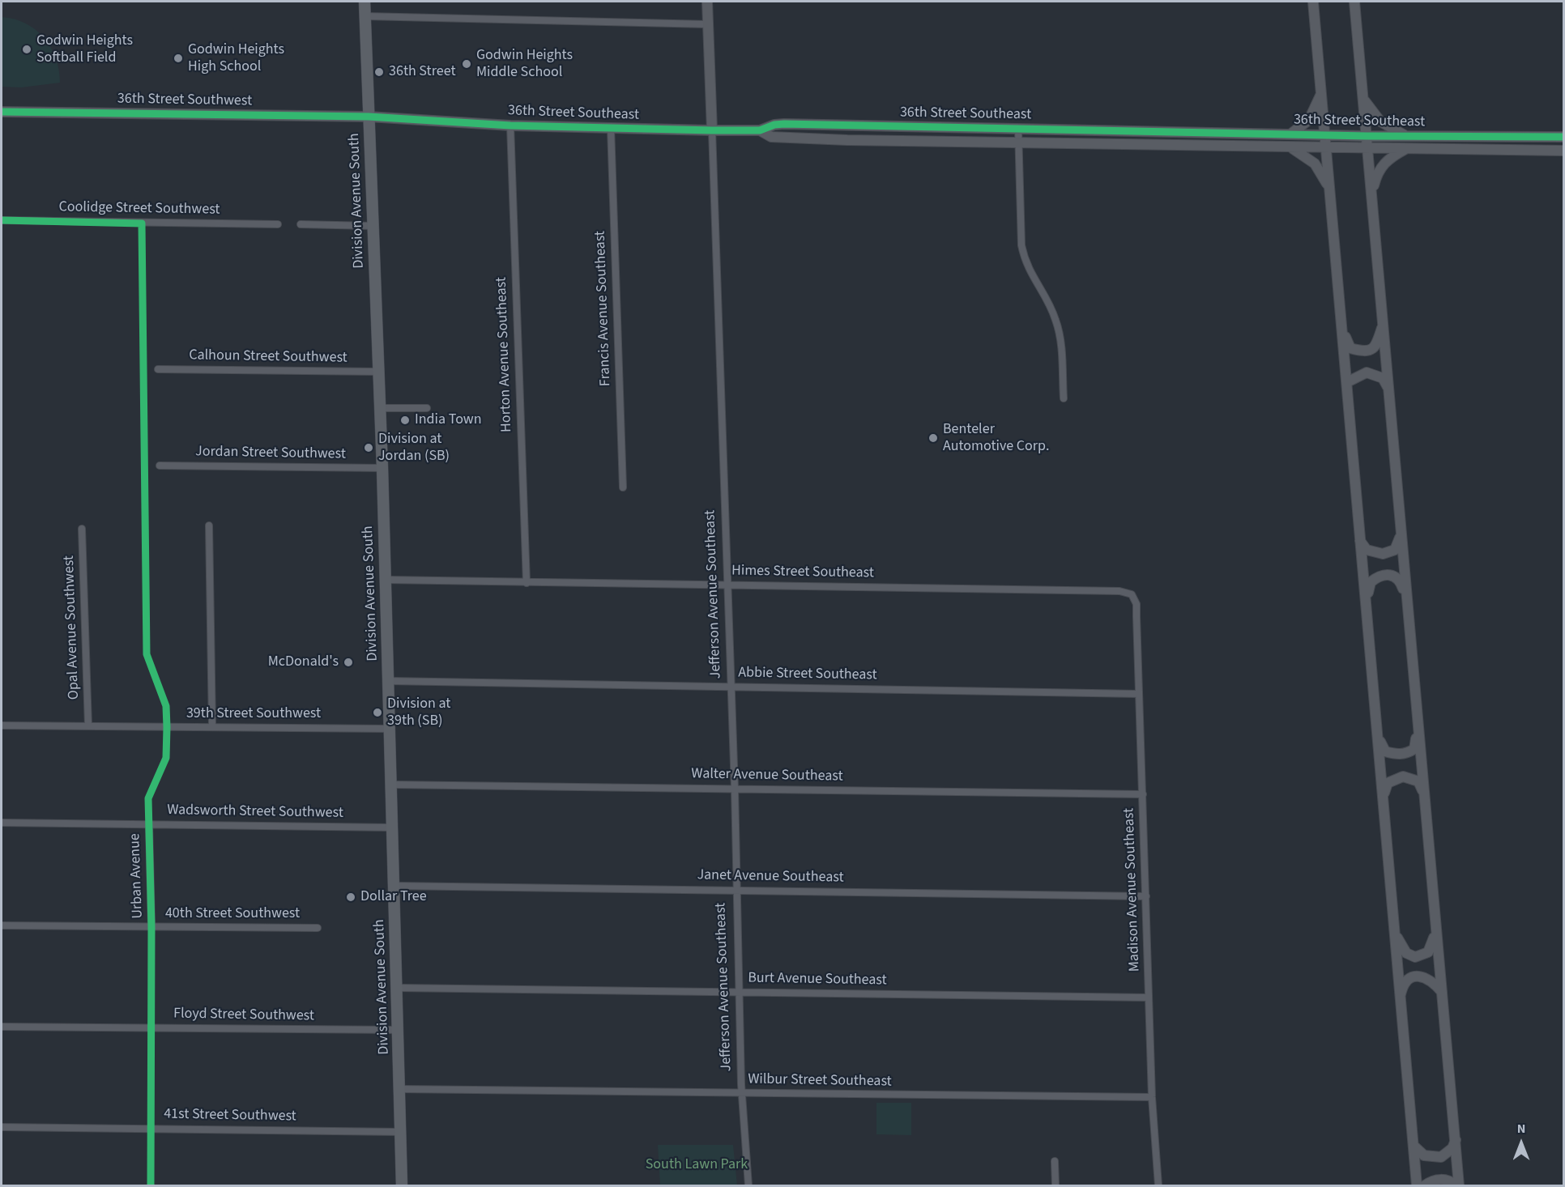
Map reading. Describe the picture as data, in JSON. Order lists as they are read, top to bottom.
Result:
{
  "streets": {
    "main road": ["Division Avenue South"],
    "street": [
      "36th Street Southwest",
      "36th Street Southeast",
      "Coolidge Street Southwest",
      "Francis Avenue Southeast",
      "Horton Avenue Southeast",
      "Calhoun Street Southwest",
      "Jordan Street Southwest",
      "Himes Street Southeast",
      "Jefferson Avenue Southeast",
      "Opal Avenue Southwest",
      "Abbie Street Southeast",
      "39th Street Southwest",
      "Walter Avenue Southeast",
      "Wadsworth Street Southwest",
      "Urban Avenue",
      "Janet Avenue Southeast",
      "Madison Avenue Southeast",
      "40th Street Southwest",
      "Burt Avenue Southeast",
      "Floyd Street Southwest",
      "Wilbur Street Southeast",
      "41st Street Southwest"
    ]
  },
  "crossings": [
    ["36th Street Southwest", "36th Street Southeast"],
    ["36th Street Southwest", "Division Avenue South"],
    ["36th Street Southeast", "Division Avenue South"],
    ["36th Street Southeast", "Francis Avenue Southeast"],
    ["36th Street Southeast", "Horton Avenue Southeast"],
    ["36th Street Southeast", "Jefferson Avenue Southeast"],
    ["Division Avenue South", "Calhoun Street Southwest"],
    ["Division Avenue South", "Jordan Street Southwest"],
    ["Division Avenue South", "Himes Street Southeast"],
    ["Division Avenue South", "Abbie Street Southeast"],
    ["Division Avenue South", "39th Street Southwest"],
    ["Division Avenue South", "Walter Avenue Southeast"],
    ["Division Avenue South", "Wadsworth Street Southwest"],
    ["Division Avenue South", "Janet Avenue Southeast"],
    ["Division Avenue South", "Burt Avenue Southeast"],
    ["Division Avenue South", "Floyd Street Southwest"],
    ["Division Avenue South", "Wilbur Street Southeast"],
    ["Division Avenue South", "41st Street Southwest"],
    ["Horton Avenue Southeast", "Himes Street Southeast"],
    ["Himes Street Southeast", "Jefferson Avenue Southeast"],
    ["Himes Street Southeast", "Madison Avenue Southeast"],
    ["Jefferson Avenue Southeast", "Abbie Street Southeast"],
    ["Jefferson Avenue Southeast", "Walter Avenue Southeast"],
    ["Jefferson Avenue Southeast", "Janet Avenue Southeast"],
    ["Jefferson Avenue Southeast", "Burt Avenue Southeast"],
    ["Jefferson Avenue Southeast", "Wilbur Street Southeast"],
    ["Opal Avenue Southwest", "39th Street Southwest"],
    ["Abbie Street Southeast", "Madison Avenue Southeast"],
    ["Walter Avenue Southeast", "Madison Avenue Southeast"],
    ["Wadsworth Street Southwest", "Urban Avenue"],
    ["Urban Avenue", "40th Street Southwest"],
    ["Janet Avenue Southeast", "Madison Avenue Southeast"],
    ["Madison Avenue Southeast", "Burt Avenue Southeast"],
    ["Madison Avenue Southeast", "Wilbur Street Southeast"]
  ],
  "parks": ["South Lawn Park"],
  "places": [
    "Godwin Heights Softball Field",
    "Godwin Heights High School",
    "Godwin Heights Middle School",
    "36th Street",
    "India Town",
    "Benteler Automotive Corp.",
    "Division at Jordan (SB)",
    "McDonald's",
    "Division at 39th (SB)",
    "Dollar Tree"
  ],
  "north": "top"
}
